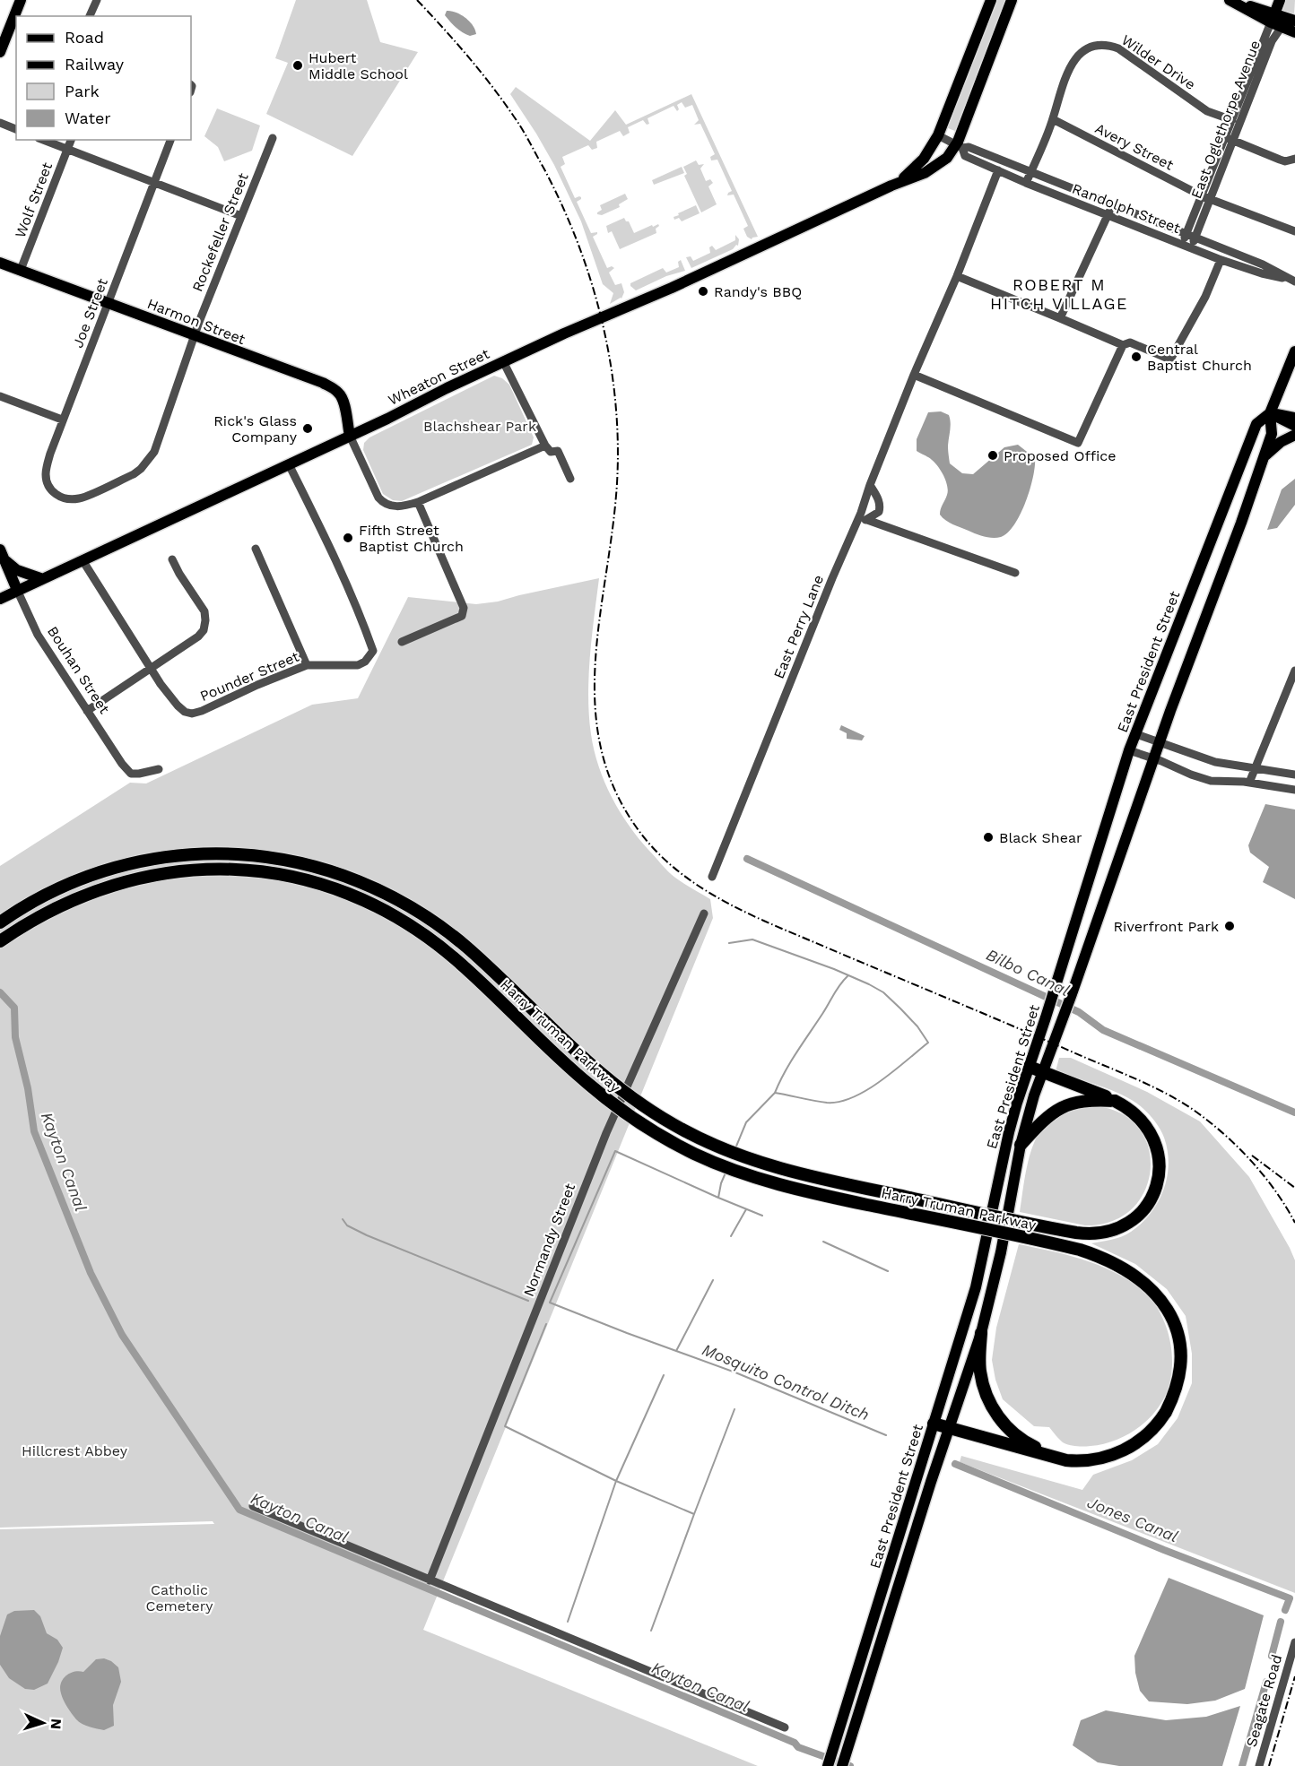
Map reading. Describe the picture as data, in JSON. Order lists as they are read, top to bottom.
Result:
{
  "streets": {
    "highway": ["Harry Truman Parkway"],
    "main road": [
      "East Oglethorpe Avenue",
      "Harmon Street",
      "Wheaton Street",
      "East President Street",
      "Bouhan Street"
    ],
    "street": [
      "Wilder Drive",
      "Avery Street",
      "Wolf Street",
      "Randolph Street",
      "Rockefeller Street",
      "Joe Street",
      "East Perry Lane",
      "Pounder Street",
      "Normandy Street",
      "Seagate Road"
    ]
  },
  "crossings": [
    ["Wilder Drive", "East Oglethorpe Avenue"],
    ["Wilder Drive", "Avery Street"],
    ["Wilder Drive", "Randolph Street"],
    ["East Oglethorpe Avenue", "Avery Street"],
    ["East Oglethorpe Avenue", "Randolph Street"],
    ["Wolf Street", "Harmon Street"],
    ["Randolph Street", "Wheaton Street"],
    ["Rockefeller Street", "Joe Street"],
    ["Rockefeller Street", "Harmon Street"],
    ["Joe Street", "Harmon Street"],
    ["Harmon Street", "Wheaton Street"],
    ["Wheaton Street", "Bouhan Street"],
    ["Wheaton Street", "Pounder Street"],
    ["East President Street", "Harry Truman Parkway"]
  ],
  "districts": ["ROBERT M HITCH VILLAGE"],
  "water": [
    "Bilbo Canal",
    "Kayton Canal",
    "Mosquito Control Ditch",
    "Jones Canal"
  ],
  "parks": ["Blachshear Park", "Hillcrest Abbey", "Catholic Cemetery"],
  "places": [
    "Hubert Middle School",
    "Randy's BBQ",
    "Central Baptist Church",
    "Rick's Glass Company",
    "Proposed Office",
    "Fifth Street Baptist Church",
    "Black Shear",
    "Riverfront Park"
  ],
  "legend": [
    "Road",
    "Railway",
    "Park",
    "Water"
  ],
  "north": "right"
}
